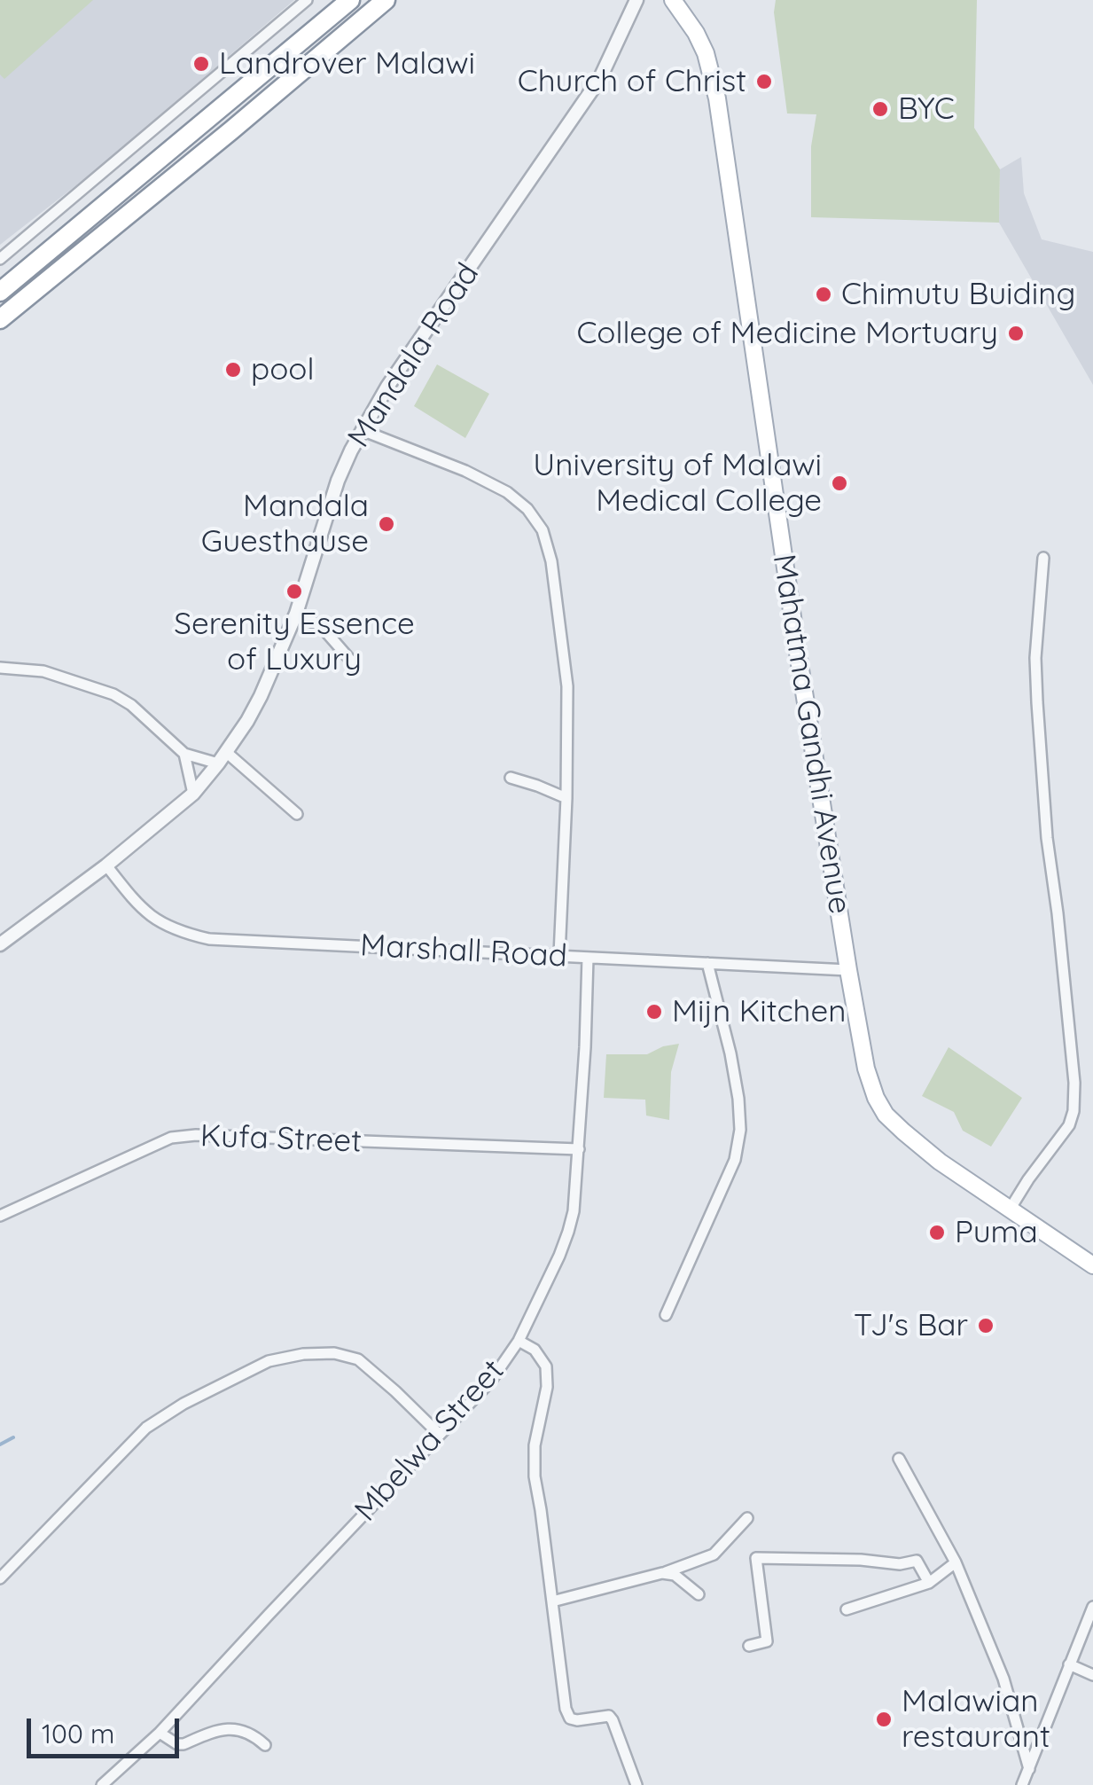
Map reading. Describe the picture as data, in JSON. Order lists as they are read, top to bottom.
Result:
{
  "streets": {
    "main road": ["Mahatma Gandhi Avenue"],
    "street": [
      "Mandala Road",
      "Marshall Road",
      "Kufa Street",
      "Mbelwa Street"
    ]
  },
  "crossings": [
    ["Mandala Road", "Marshall Road"],
    ["Mahatma Gandhi Avenue", "Marshall Road"],
    ["Marshall Road", "Mbelwa Street"],
    ["Kufa Street", "Mbelwa Street"]
  ],
  "places": [
    "Landrover Malawi",
    "Church of Christ",
    "BYC",
    "Chimutu Buiding",
    "College of Medicine Mortuary",
    "pool",
    "University of Malawi Medical College",
    "Mandala Guesthause",
    "Serenity Essence of Luxury",
    "Mijn Kitchen",
    "Puma",
    "TJ's Bar",
    "Malawian restaurant"
  ],
  "scale_bar": "100 m"
}
